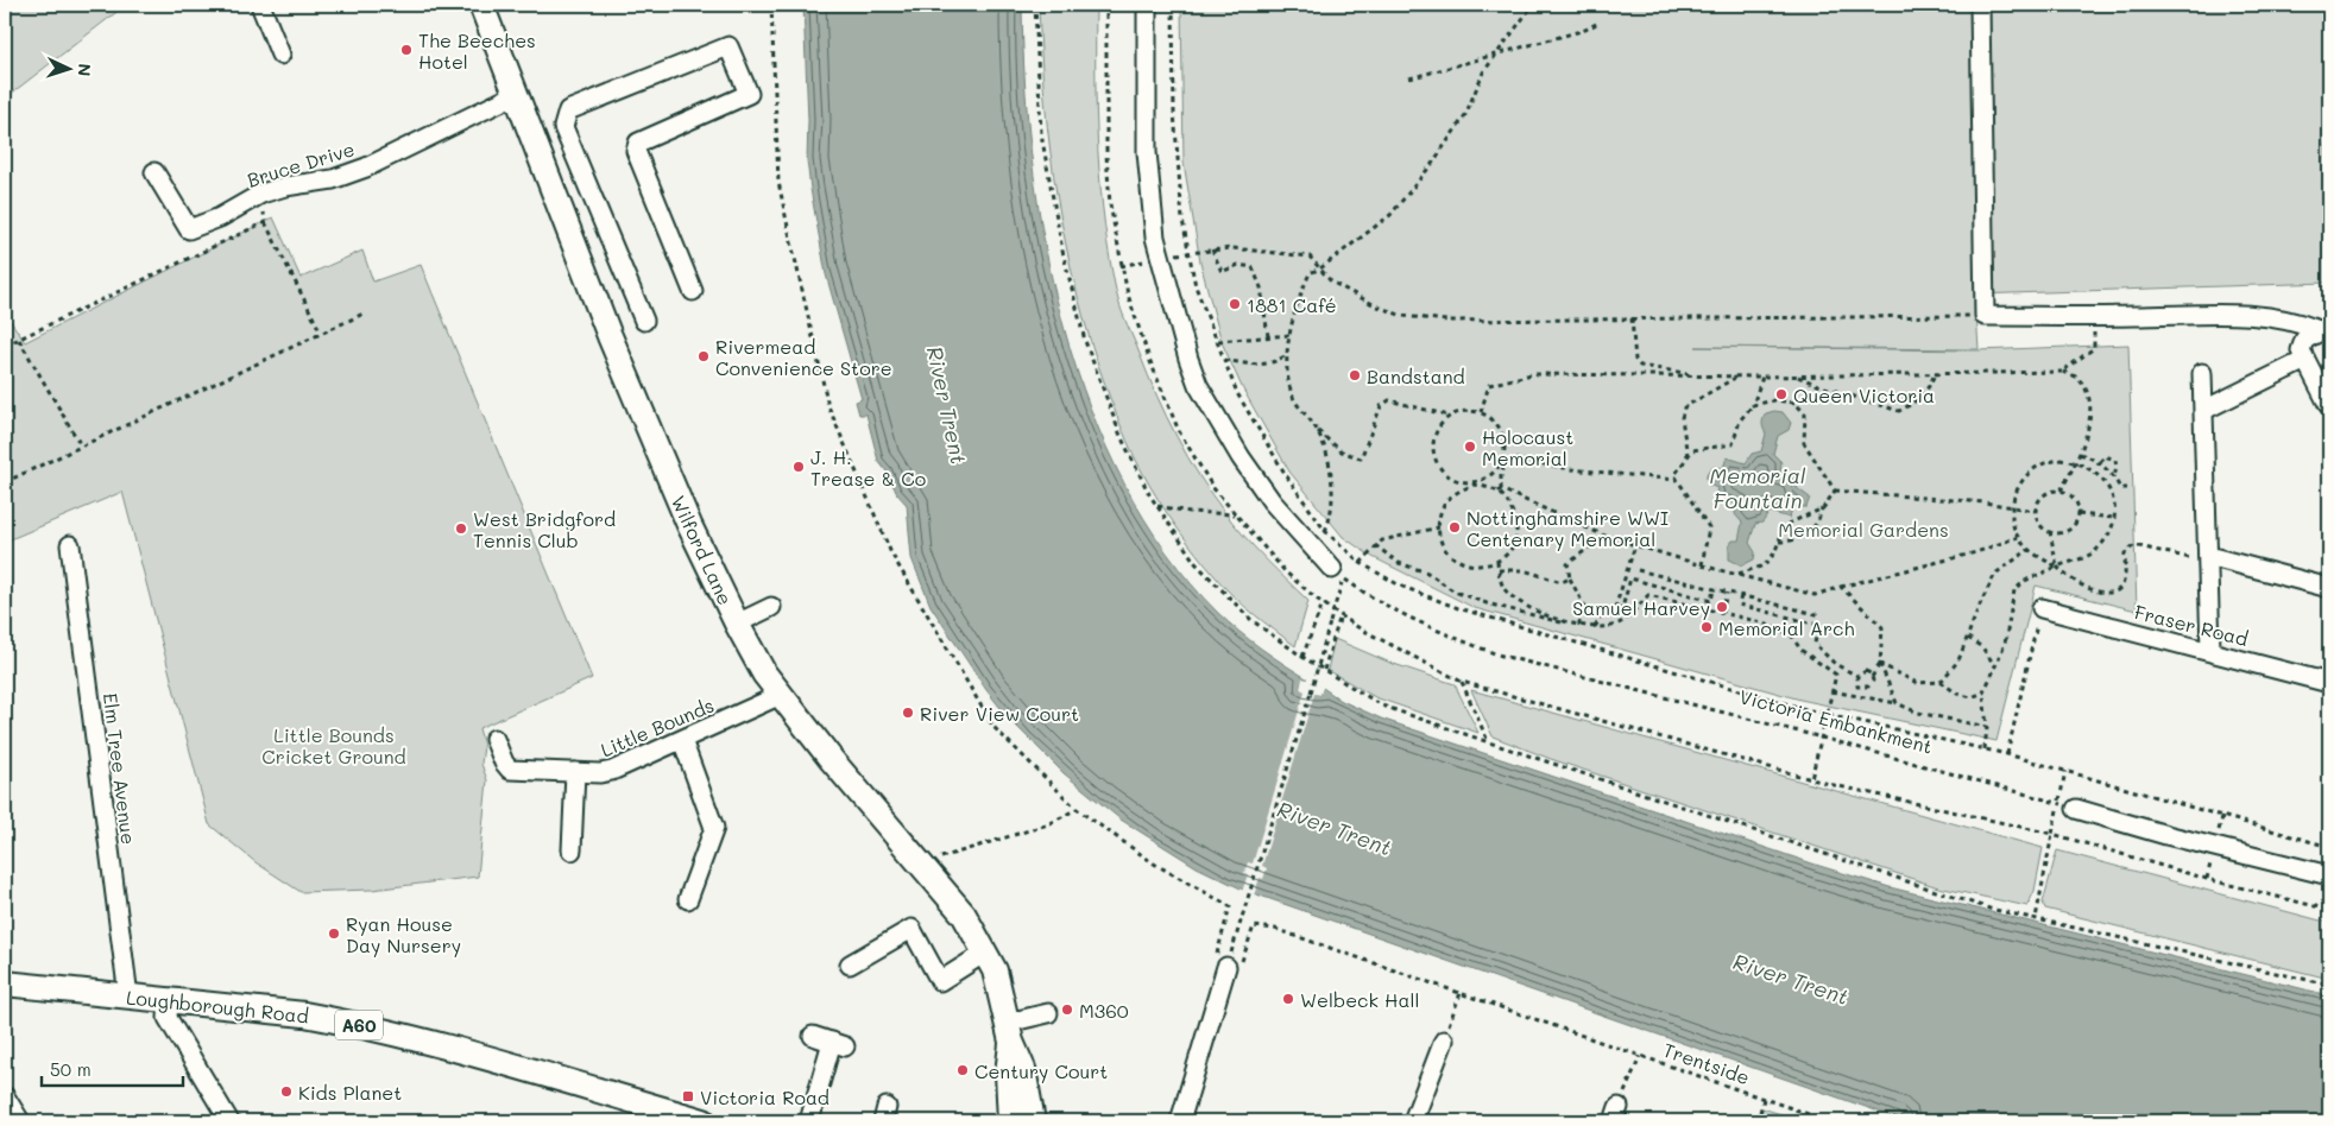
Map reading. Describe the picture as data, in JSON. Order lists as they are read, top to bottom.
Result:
{
  "streets": {
    "main road": ["Wilford Lane", "Loughborough Road", "A60"],
    "street": [
      "Bruce Drive",
      "Fraser Road",
      "Little Bounds",
      "Elm Tree Avenue"
    ],
    "path": ["Victoria Embankment", "Trentside"]
  },
  "crossings": [
    ["Bruce Drive", "Wilford Lane"],
    ["Wilford Lane", "Little Bounds"],
    ["Elm Tree Avenue", "Loughborough Road"]
  ],
  "water": ["River Trent", "Memorial Fountain"],
  "parks": ["Memorial Gardens", "Little Bounds Cricket Ground"],
  "places": {
    "other": [
      "The Beeches Hotel",
      "1881 Café",
      "Rivermead Convenience Store",
      "Bandstand",
      "Queen Victoria",
      "Holocaust Memorial",
      "J. H. Trease & Co",
      "Nottinghamshire WWI Centenary Memorial",
      "West Bridgford Tennis Club",
      "Samuel Harvey",
      "Memorial Arch",
      "River View Court",
      "Ryan House Day Nursery",
      "Welbeck Hall",
      "M360",
      "Century Court",
      "Kids Planet"
    ],
    "transit": ["Victoria Road"]
  },
  "scale_bar": "50 m",
  "north": "right"
}
